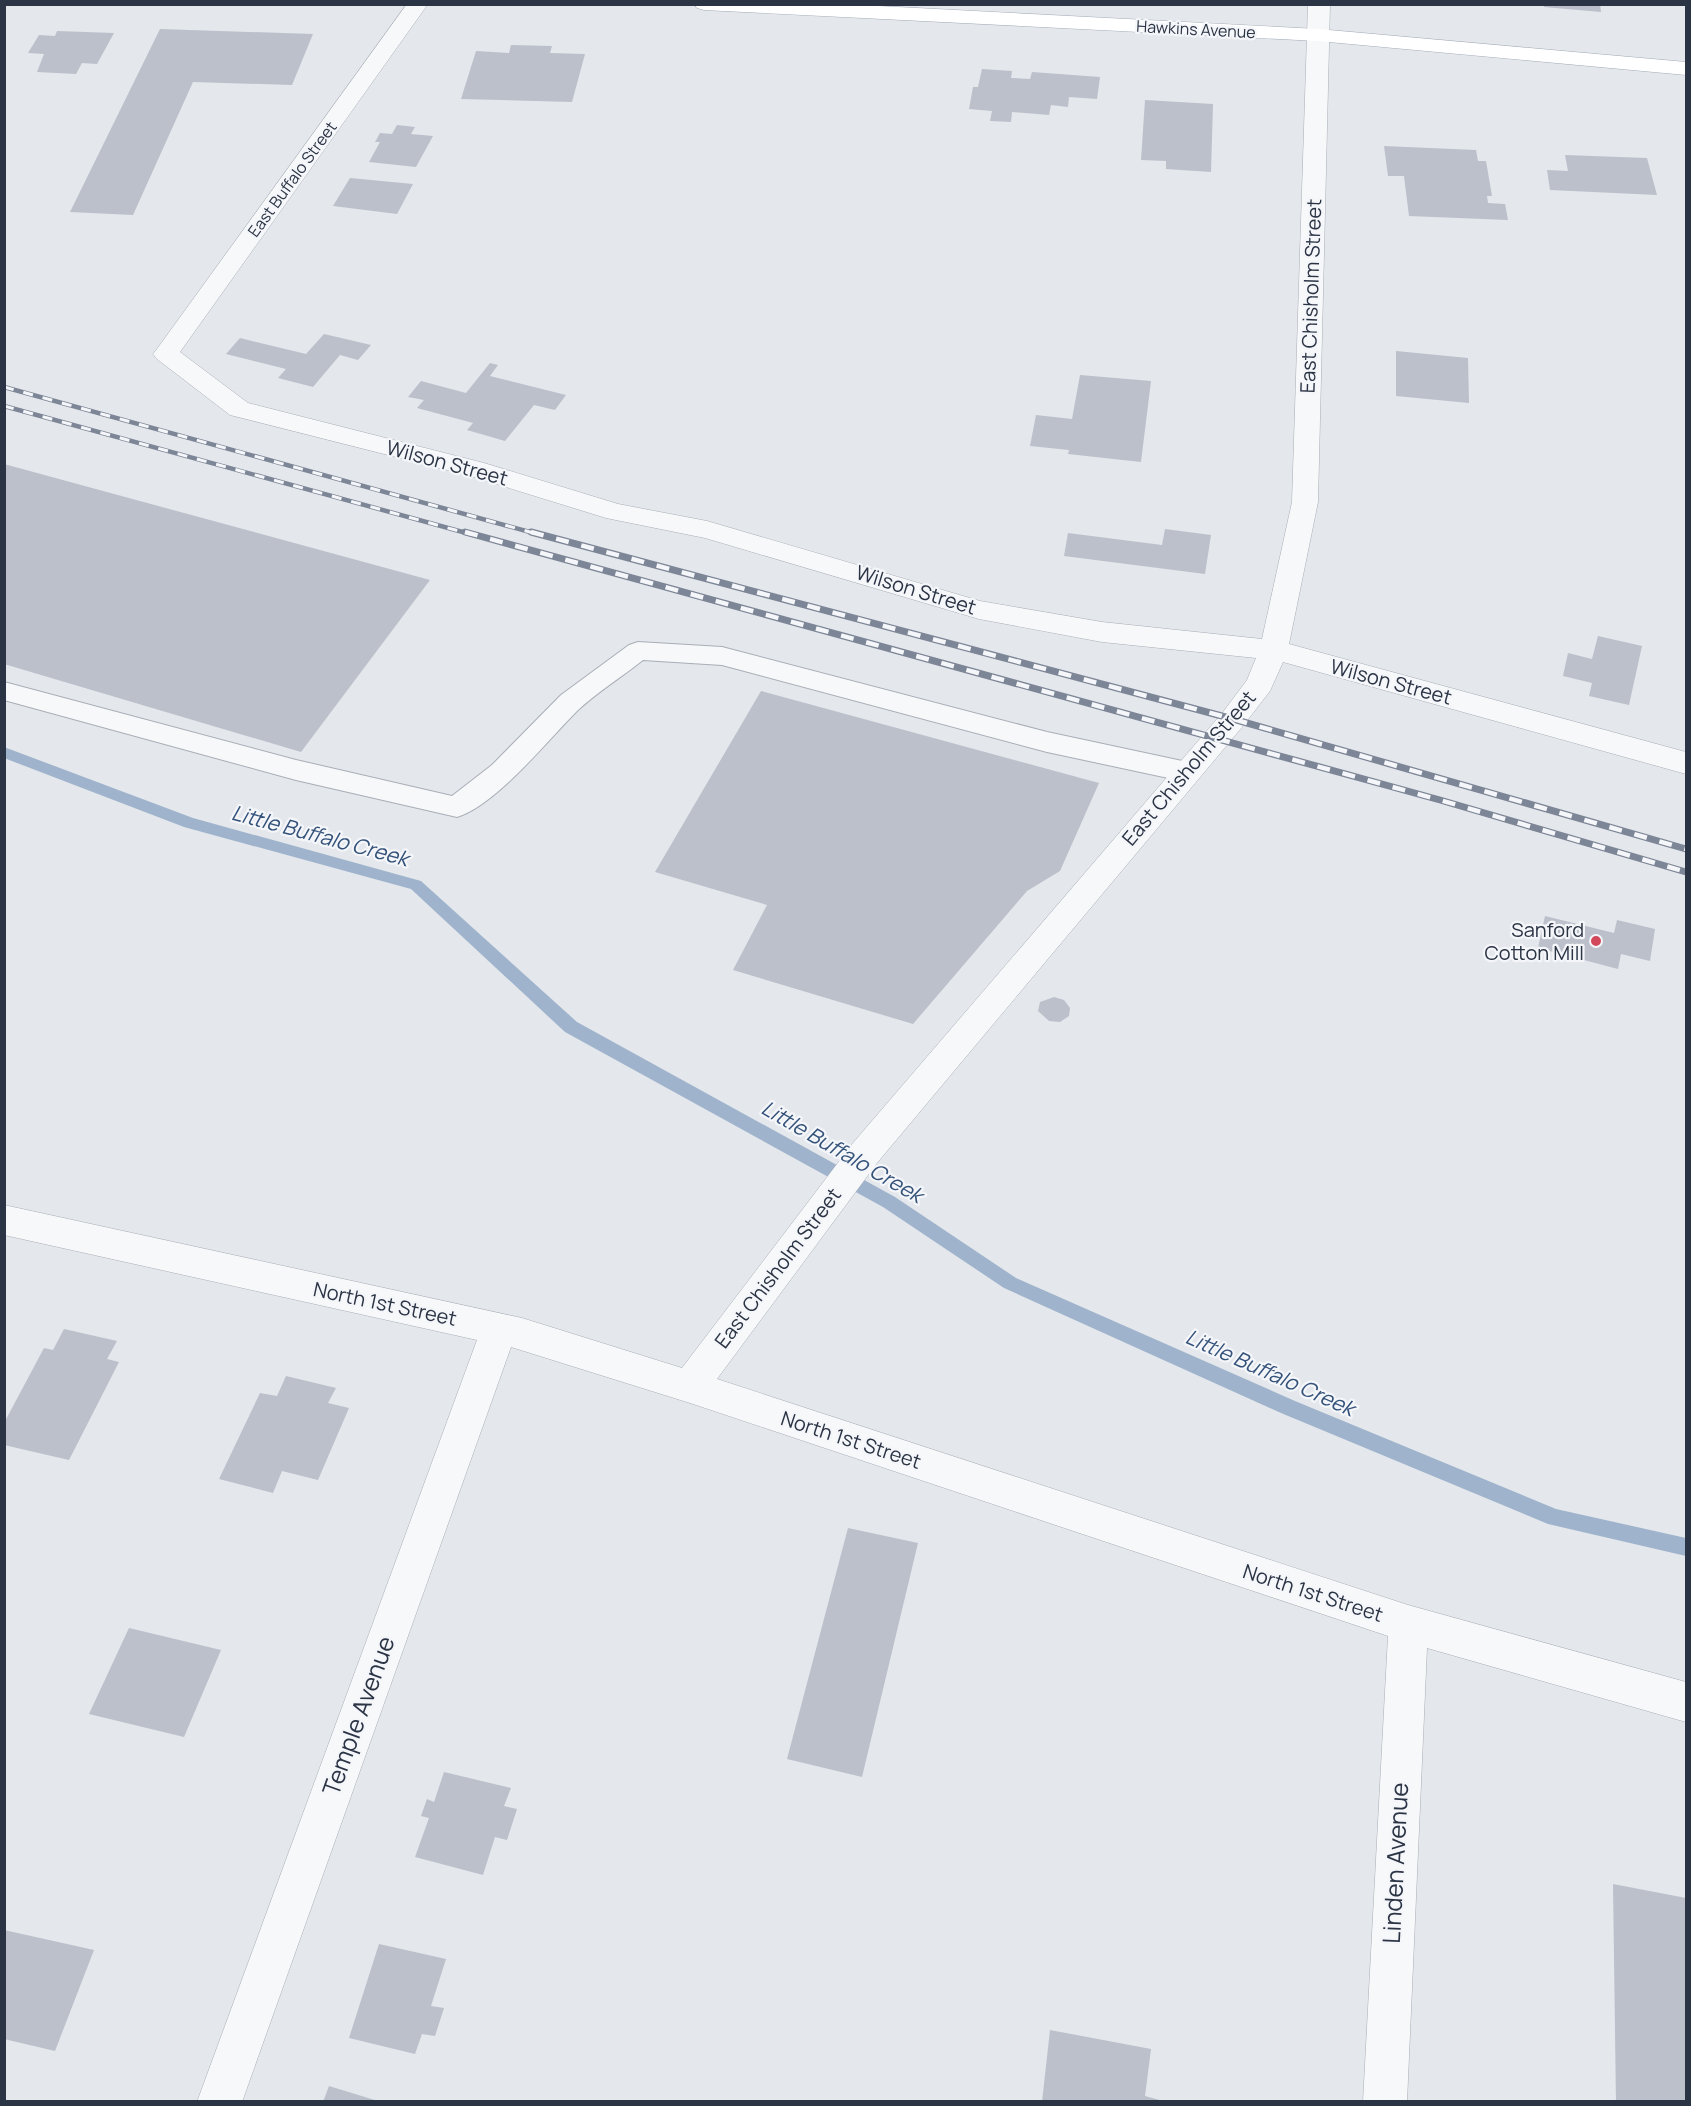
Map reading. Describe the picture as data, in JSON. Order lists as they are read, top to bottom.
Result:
{
  "streets": {
    "main road": ["Hawkins Avenue"],
    "street": [
      "East Buffalo Street",
      "East Chisholm Street",
      "Wilson Street",
      "North 1st Street",
      "Temple Avenue",
      "Linden Avenue"
    ]
  },
  "crossings": [
    ["Hawkins Avenue", "East Chisholm Street"],
    ["East Buffalo Street", "Wilson Street"],
    ["East Chisholm Street", "Wilson Street"],
    ["East Chisholm Street", "North 1st Street"],
    ["North 1st Street", "Temple Avenue"],
    ["North 1st Street", "Linden Avenue"]
  ],
  "water": ["Little Buffalo Creek"],
  "places": ["Sanford Cotton Mill"]
}
